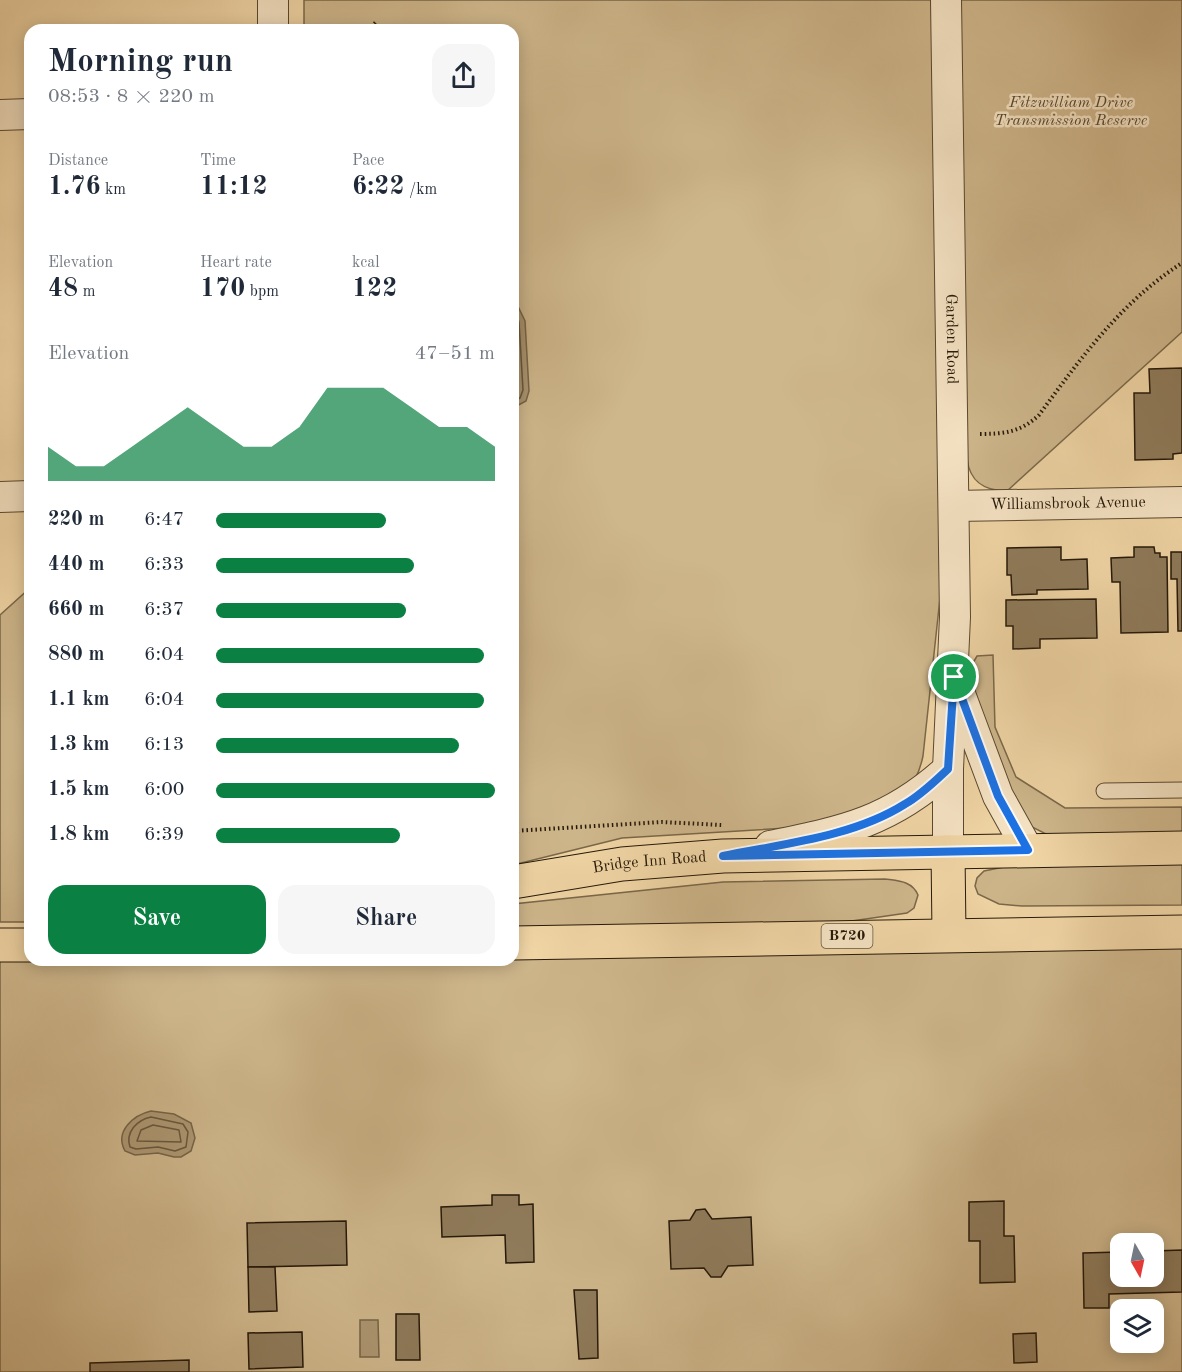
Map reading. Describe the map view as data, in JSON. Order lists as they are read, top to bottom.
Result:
{
  "streets": {
    "main road": ["Garden Road", "Bridge Inn Road", "B720"],
    "street": ["Williamsbrook Avenue"]
  },
  "crossings": [
    ["Garden Road", "Williamsbrook Avenue"],
    ["Garden Road", "Bridge Inn Road"],
    ["Garden Road", "B720"]
  ],
  "parks": ["Fitzwilliam Drive Transmission Reserve"],
  "north": "bottom",
  "page": {
    "heading": ["Morning run", "08:53 · 8 × 220 m"],
    "stats": [
      ["Distance", "1.76 km"],
      ["Time", "11:12"],
      ["Pace", "6:22 /km"],
      ["Elevation", "48 m"],
      ["Heart rate", "170 bpm"],
      ["kcal", "122"]
    ],
    "chart": ["Elevation", "47–51 m"],
    "list": [
      {
        "name": "220 m",
        "note": "6:47"
      },
      {
        "name": "440 m",
        "note": "6:33"
      },
      {
        "name": "660 m",
        "note": "6:37"
      },
      {
        "name": "880 m",
        "note": "6:04"
      },
      {
        "name": "1.1 km",
        "note": "6:04"
      },
      {
        "name": "1.3 km",
        "note": "6:13"
      },
      {
        "name": "1.5 km",
        "note": "6:00"
      },
      {
        "name": "1.8 km",
        "note": "6:39"
      }
    ],
    "buttons": ["Save", "Share"]
  }
}
